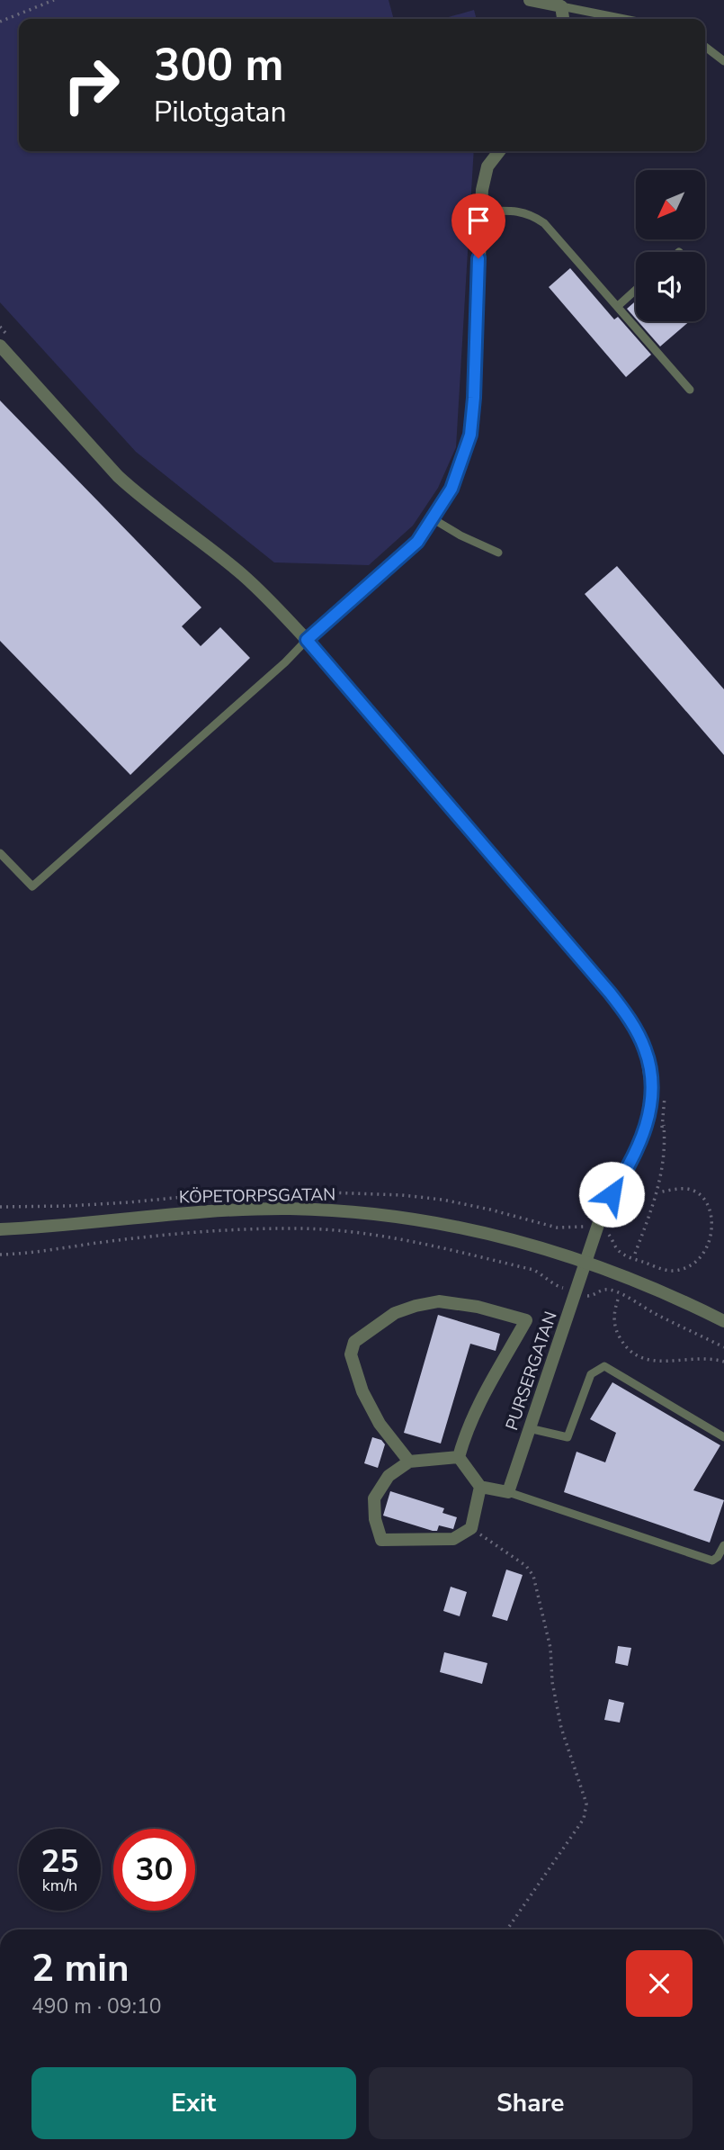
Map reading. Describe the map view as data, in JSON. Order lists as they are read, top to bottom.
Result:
{
  "streets": {
    "street": ["KÖPETORPSGATAN", "PURSERGATAN"]
  },
  "crossings": [
    ["KÖPETORPSGATAN", "PURSERGATAN"]
  ],
  "north": "bottom left",
  "page": {
    "turn": ["300 m", "Pilotgatan"],
    "speed": "25 km/h",
    "limit": "30",
    "heading": ["2 min", "490 m · 09:10"],
    "buttons": ["Exit", "Share"]
  }
}
